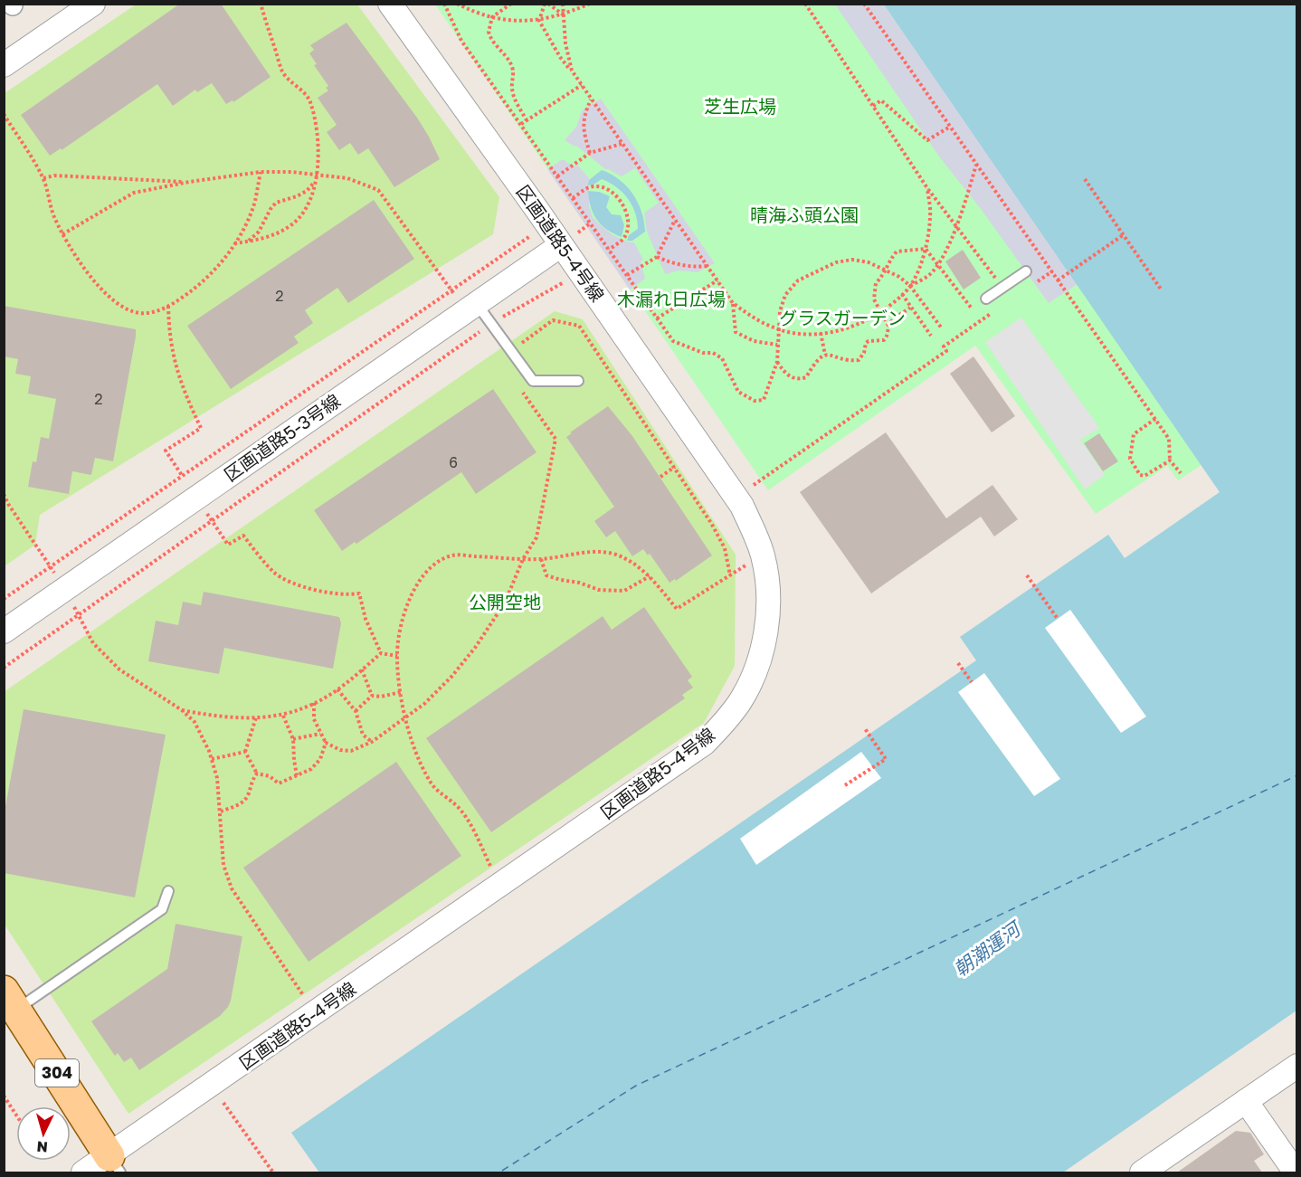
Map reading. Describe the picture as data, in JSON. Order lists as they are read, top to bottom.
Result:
{
  "streets": {
    "main road": ["304"],
    "street": ["区画道路5-4号線", "区画道路5-3号線"]
  },
  "crossings": [
    ["区画道路5-4号線", "区画道路5-3号線"],
    ["区画道路5-4号線", "304"]
  ],
  "water": ["朝潮運河"],
  "parks": [
    "芝生広場",
    "晴海ふ頭公園",
    "木漏れ日広場",
    "グラスガーデン",
    "公開空地"
  ],
  "house_numbers": ["2", "2", "6"],
  "north": "bottom"
}
